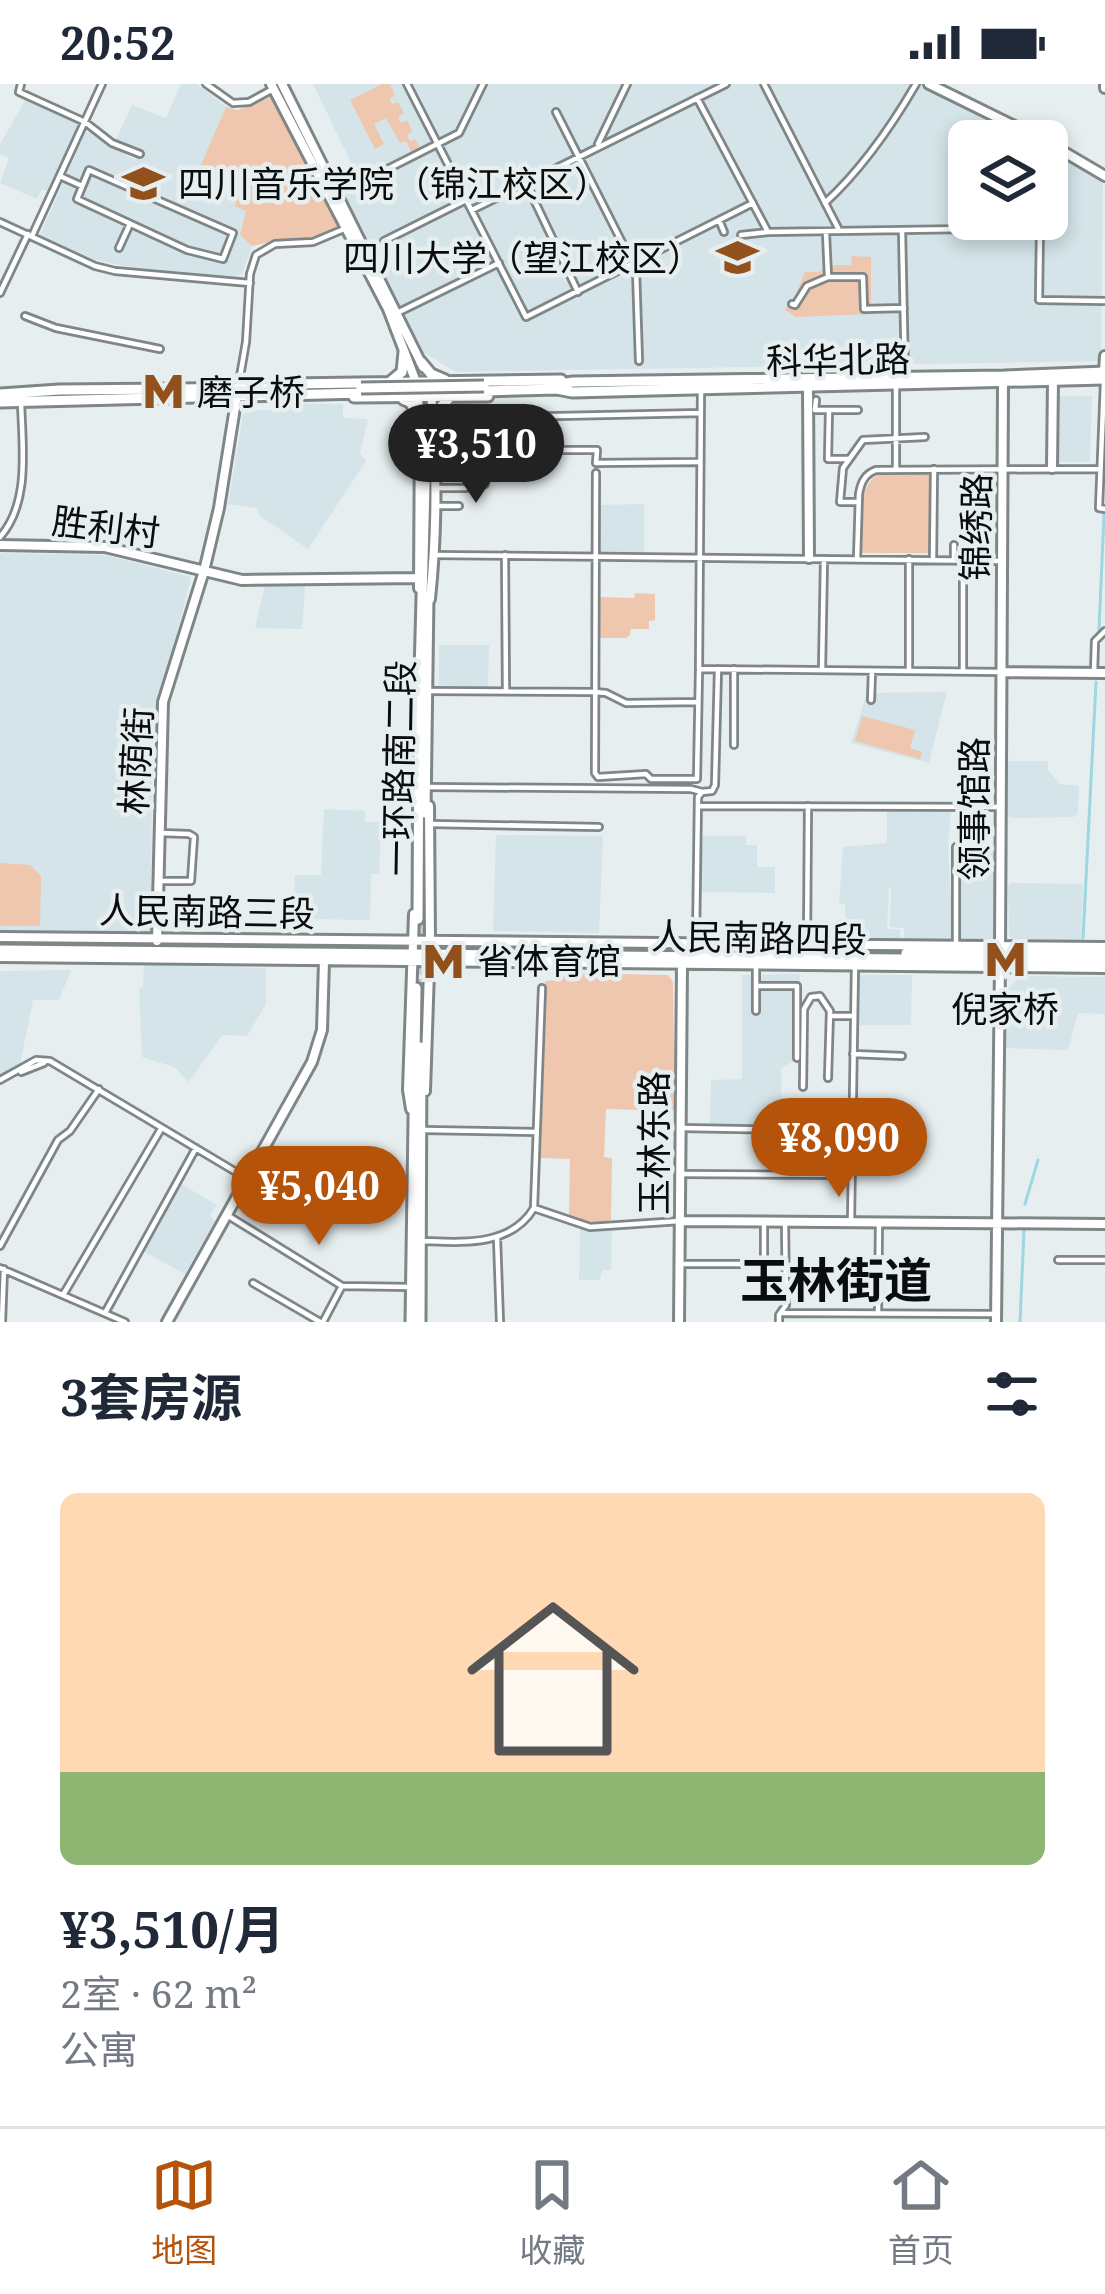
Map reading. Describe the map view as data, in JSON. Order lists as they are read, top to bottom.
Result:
{
  "streets": {
    "main road": [
      "科华北路",
      "一环路南二段",
      "人民南路三段",
      "人民南路四段"
    ],
    "street": [
      "胜利村",
      "锦绣路",
      "林荫街",
      "领事馆路",
      "玉林东路"
    ]
  },
  "crossings": [
    ["科华北路", "锦绣路"],
    ["胜利村", "林荫街"],
    ["锦绣路", "领事馆路"],
    ["林荫街", "人民南路三段"],
    ["一环路南二段", "人民南路三段"],
    ["领事馆路", "人民南路四段"],
    ["人民南路四段", "玉林东路"]
  ],
  "districts": ["玉林街道"],
  "places": {
    "school or university": ["四川音乐学院（锦江校区）", "四川大学（望江校区）"],
    "metro station": ["磨子桥", "倪家桥", "省体育馆"]
  },
  "page": {
    "status": "20:52",
    "price": ["¥3,510", "¥8,090", "¥5,040"],
    "heading": "3套房源",
    "list": [
      {
        "name": "¥3,510/月",
        "note": "2室 · 62 m² · 公寓"
      }
    ],
    "tabs": ["地图", "收藏", "首页"]
  }
}
